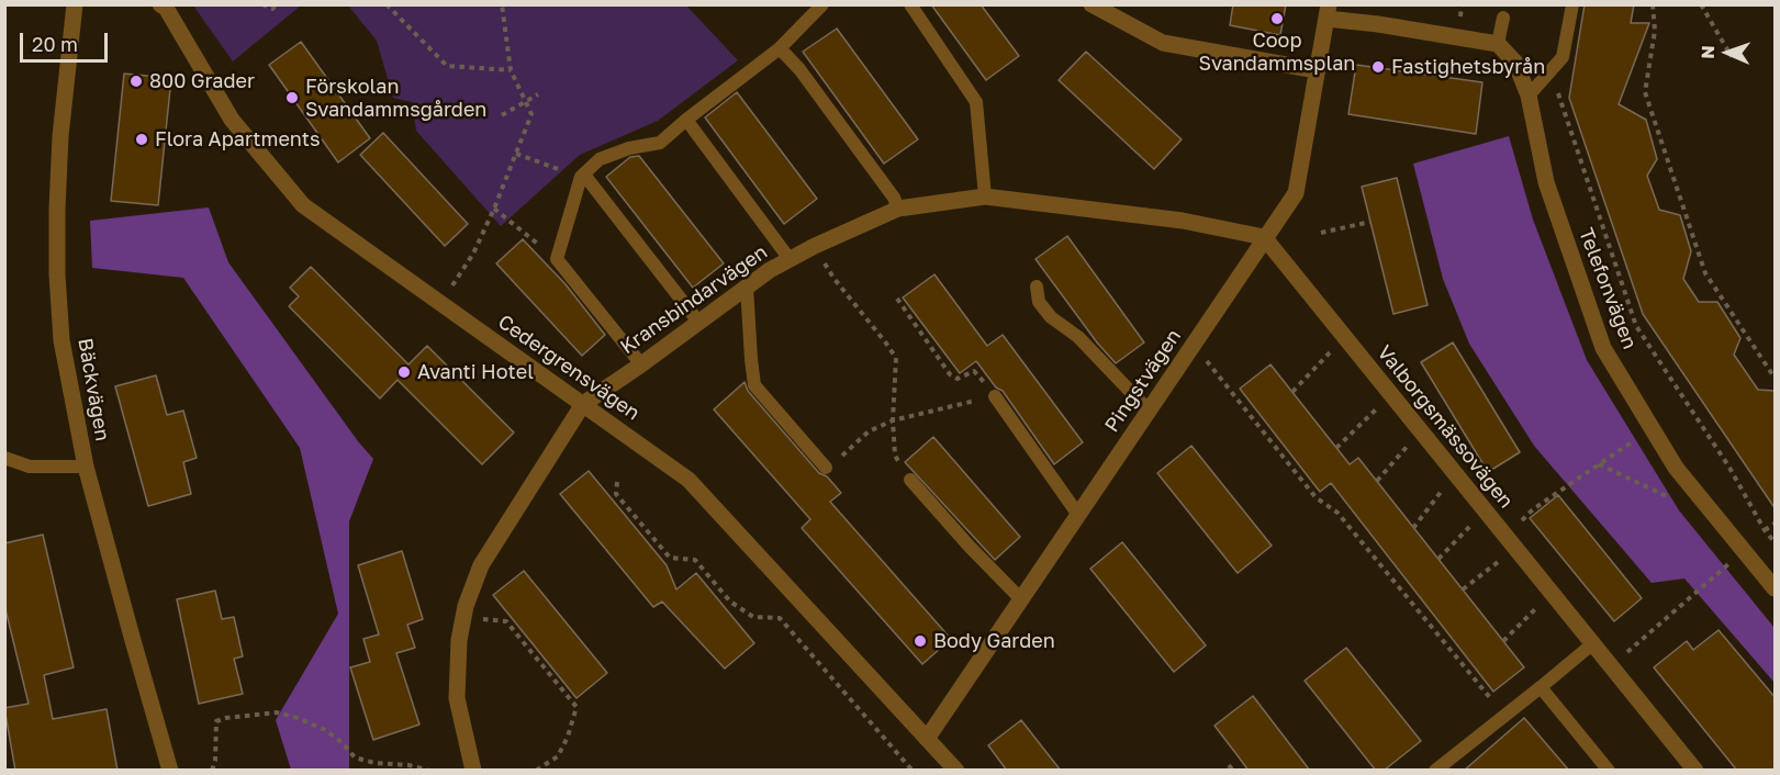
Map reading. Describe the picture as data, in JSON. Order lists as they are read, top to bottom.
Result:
{
  "streets": {
    "street": [
      "Telefonvägen",
      "Kransbindarvägen",
      "Cedergrensvägen",
      "Pingstvägen",
      "Bäckvägen",
      "Valborgsmässovägen"
    ]
  },
  "crossings": [
    ["Kransbindarvägen", "Cedergrensvägen"],
    ["Kransbindarvägen", "Pingstvägen"],
    ["Kransbindarvägen", "Valborgsmässovägen"],
    ["Cedergrensvägen", "Pingstvägen"],
    ["Pingstvägen", "Valborgsmässovägen"]
  ],
  "places": [
    "Coop Svandammsplan",
    "Fastighetsbyrån",
    "800 Grader",
    "Förskolan Svandammsgården",
    "Flora Apartments",
    "Avanti Hotel",
    "Body Garden"
  ],
  "scale_bar": "20 m",
  "north": "left"
}
